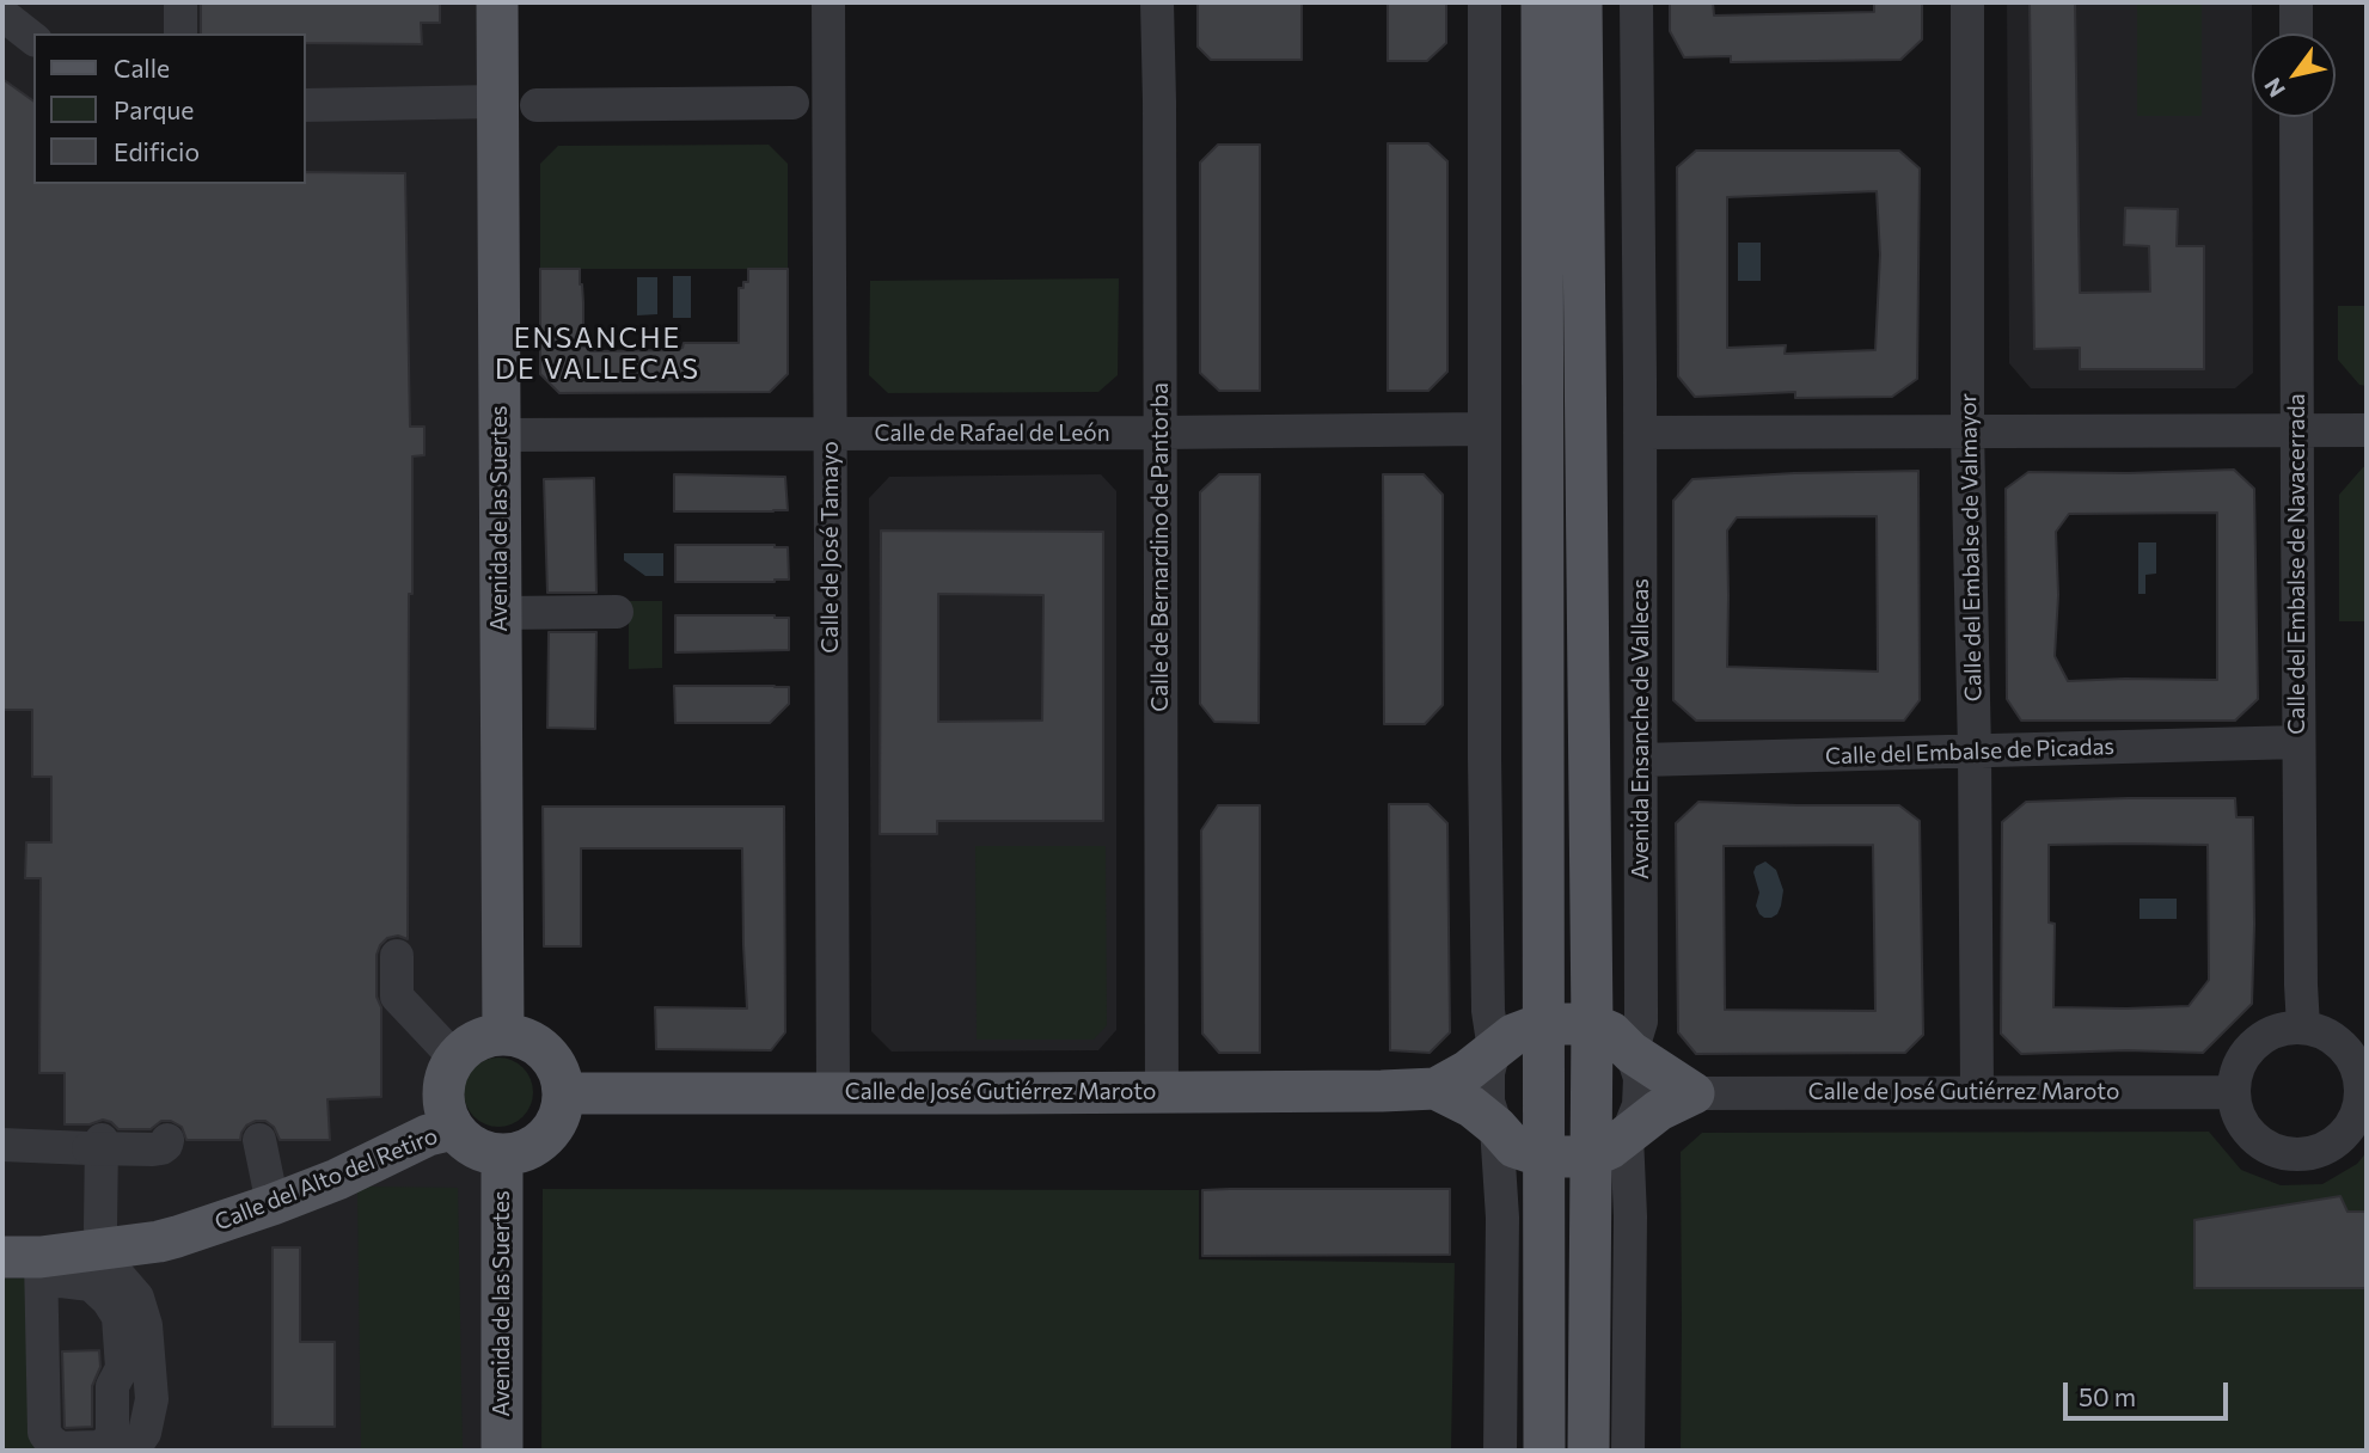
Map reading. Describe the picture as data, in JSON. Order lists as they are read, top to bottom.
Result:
{
  "streets": {
    "main road": [
      "Avenida de las Suertes",
      "Avenida Ensanche de Vallecas",
      "Calle de José Gutiérrez Maroto",
      "Calle del Alto del Retiro"
    ],
    "street": [
      "Calle de Rafael de León",
      "Calle de José Tamayo",
      "Calle de Bernardino de Pantorba",
      "Calle del Embalse de Valmayor",
      "Calle del Embalse de Navacerrada",
      "Calle del Embalse de Picadas"
    ]
  },
  "crossings": [
    ["Calle de Rafael de León", "Avenida de las Suertes"],
    ["Calle de Rafael de León", "Calle de José Tamayo"],
    ["Calle de Rafael de León", "Calle de Bernardino de Pantorba"],
    ["Avenida de las Suertes", "Calle de José Gutiérrez Maroto"],
    ["Avenida de las Suertes", "Calle del Alto del Retiro"],
    ["Calle de José Tamayo", "Calle de José Gutiérrez Maroto"],
    ["Calle de Bernardino de Pantorba", "Calle de José Gutiérrez Maroto"],
    ["Calle del Embalse de Valmayor", "Calle del Embalse de Picadas"],
    ["Calle del Embalse de Valmayor", "Calle de José Gutiérrez Maroto"],
    ["Calle del Embalse de Navacerrada", "Calle del Embalse de Picadas"],
    ["Calle del Embalse de Navacerrada", "Calle de José Gutiérrez Maroto"],
    ["Avenida Ensanche de Vallecas", "Calle del Embalse de Picadas"],
    ["Avenida Ensanche de Vallecas", "Calle de José Gutiérrez Maroto"],
    ["Calle de José Gutiérrez Maroto", "Calle del Alto del Retiro"]
  ],
  "districts": ["ENSANCHE DE VALLECAS"],
  "legend": ["Calle", "Parque", "Edificio"],
  "scale_bar": "50 m",
  "north": "bottom left"
}
